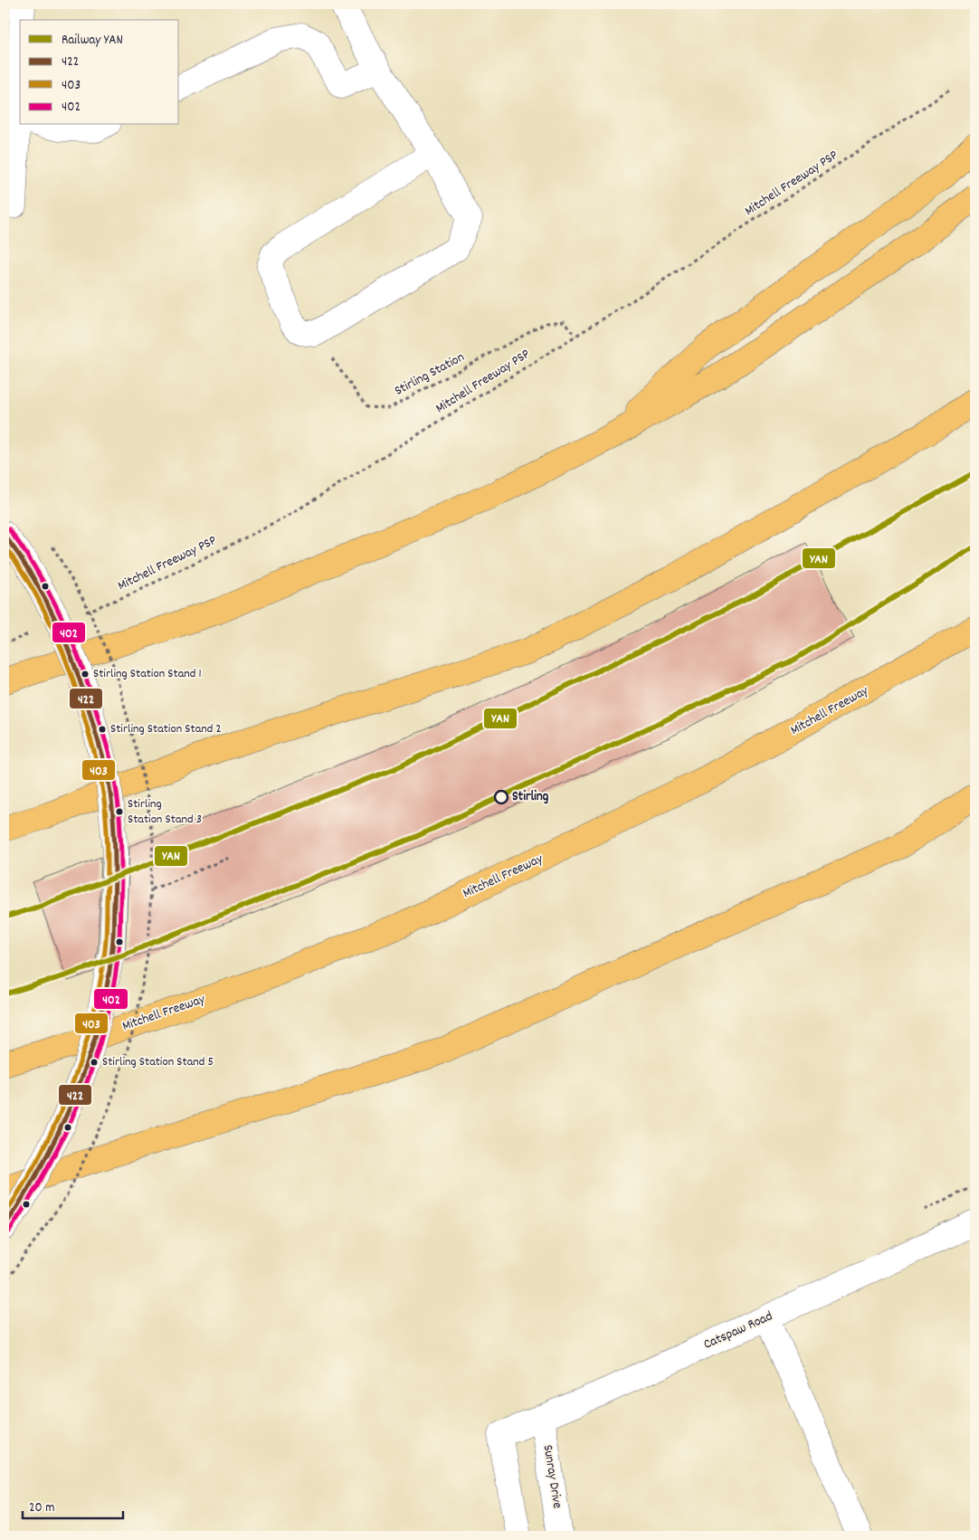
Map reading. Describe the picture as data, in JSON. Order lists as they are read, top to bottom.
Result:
{
  "streets": {
    "highway": ["Mitchell Freeway"],
    "street": ["Catspaw Road", "Sunray Drive"],
    "path": ["Mitchell Freeway PSP", "Stirling Station"]
  },
  "crossings": [
    ["Mitchell Freeway PSP", "Stirling Station"],
    ["Catspaw Road", "Sunray Drive"]
  ],
  "places": [
    "Stirling Station Stand 1",
    "Stirling Station Stand 2",
    "Stirling",
    "Stirling Station Stand 3",
    "Stirling Station Stand 5"
  ],
  "lines": [
    "rail line YAN",
    "transit line 402",
    "transit line 422",
    "transit line 403"
  ],
  "legend": [
    "Railway YAN",
    "422",
    "403",
    "402"
  ],
  "scale_bar": "20 m"
}
